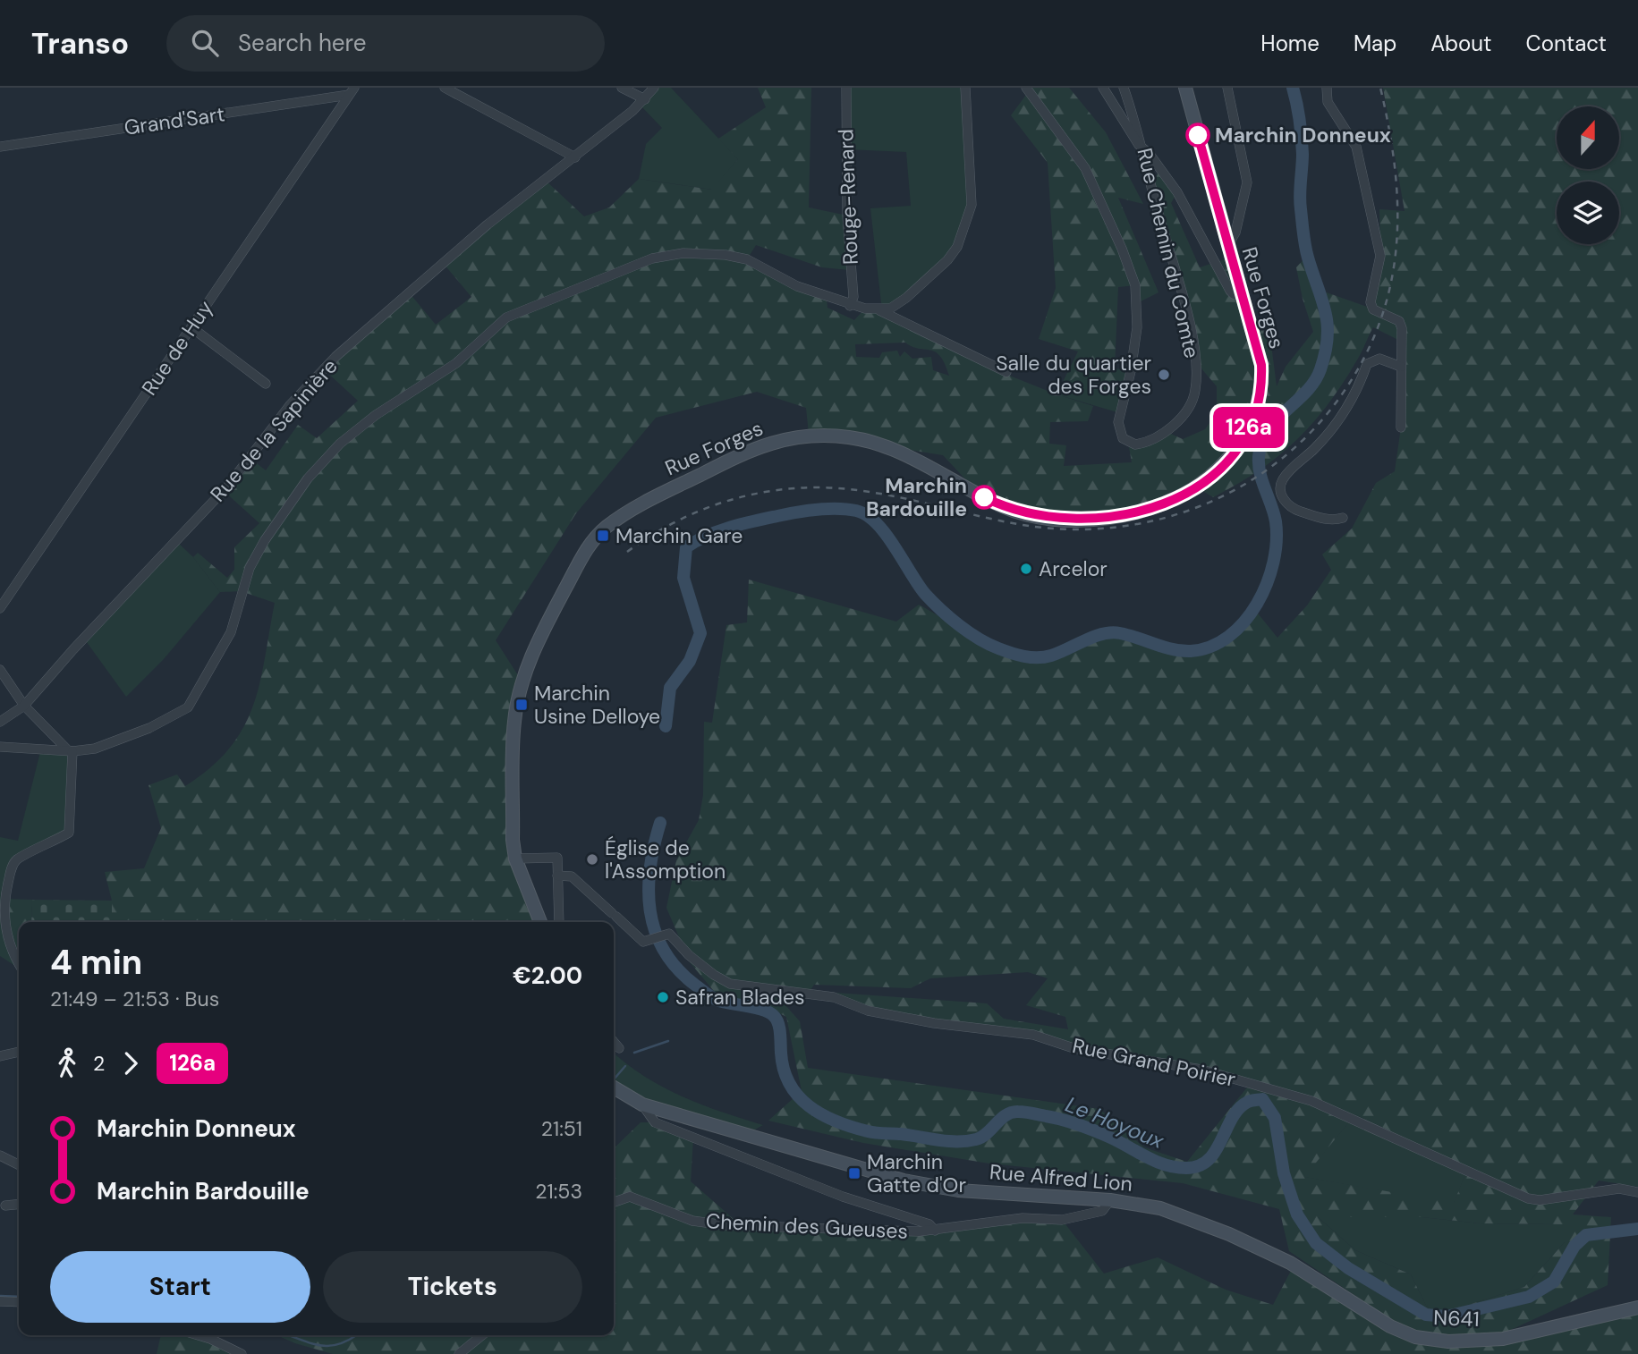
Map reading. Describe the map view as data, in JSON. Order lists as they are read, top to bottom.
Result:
{
  "streets": {
    "main road": ["Rue Forges", "Rue Alfred Lion", "N641"],
    "street": [
      "Grand'Sart",
      "Rouge-Renard",
      "Rue Chemin du Comte",
      "Rue de Huy",
      "Rue de la Sapinière",
      "Rue Grand Poirier",
      "Chemin des Gueuses"
    ]
  },
  "crossings": [
    ["Grand'Sart", "Rue de Huy"],
    ["Rue Alfred Lion", "Chemin des Gueuses"],
    ["Rue Alfred Lion", "N641"]
  ],
  "water": ["Le Hoyoux"],
  "places": {
    "other": [
      "Marchin Donneux",
      "Salle du quartier des Forges",
      "Marchin Bardouille",
      "Arcelor",
      "Église de l'Assomption",
      "Safran Blades"
    ],
    "transit": ["Marchin Gare", "Marchin Usine Delloye", "Marchin Gatte d'Or"]
  },
  "lines": ["bus line 126a"],
  "north": "top",
  "page": {
    "header": "Transo",
    "search": "Search here",
    "nav": [
      "Home",
      "Map",
      "About",
      "Contact"
    ],
    "on_map": "126a",
    "heading": ["4 min", "21:49 – 21:53 · Bus", "€2.00"],
    "legs": ["2", "126a"],
    "list": [
      {
        "name": "Marchin Donneux",
        "value": "21:51"
      },
      {
        "name": "Marchin Bardouille",
        "value": "21:53"
      }
    ],
    "buttons": ["Start", "Tickets"]
  }
}
